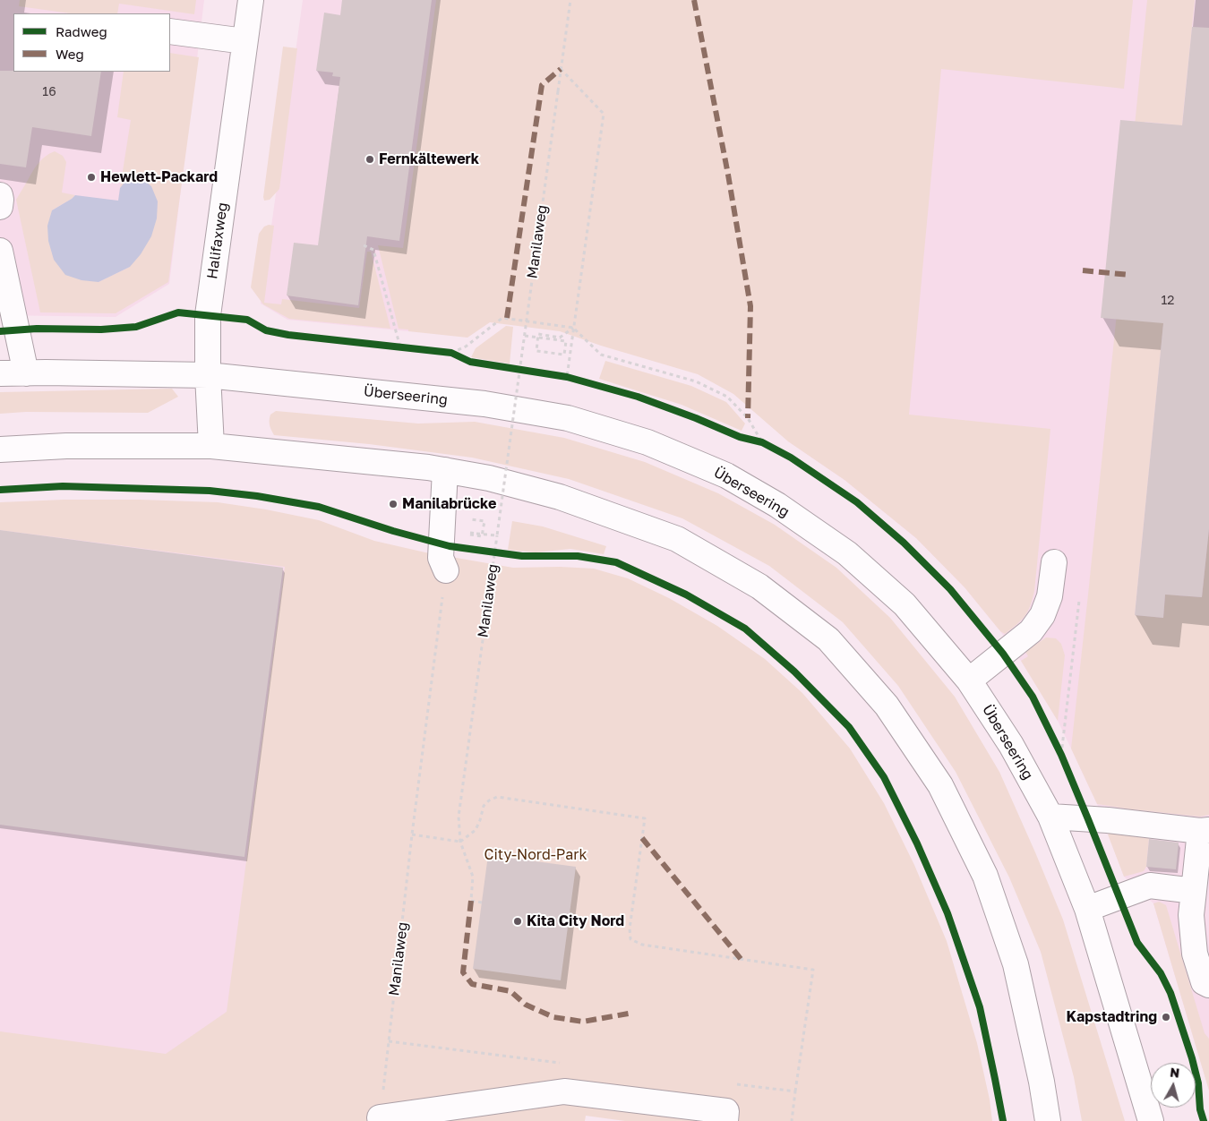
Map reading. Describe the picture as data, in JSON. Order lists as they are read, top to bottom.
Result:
{
  "streets": {
    "street": ["Halifaxweg", "Überseering"],
    "path": ["Manilaweg"]
  },
  "crossings": [
    ["Halifaxweg", "Überseering"]
  ],
  "parks": ["City-Nord-Park"],
  "places": [
    "Fernkältewerk",
    "Hewlett-Packard",
    "Manilabrücke",
    "Kita City Nord",
    "Kapstadtring"
  ],
  "house_numbers": ["16", "12"],
  "legend": ["Radweg", "Weg"],
  "north": "top"
}
